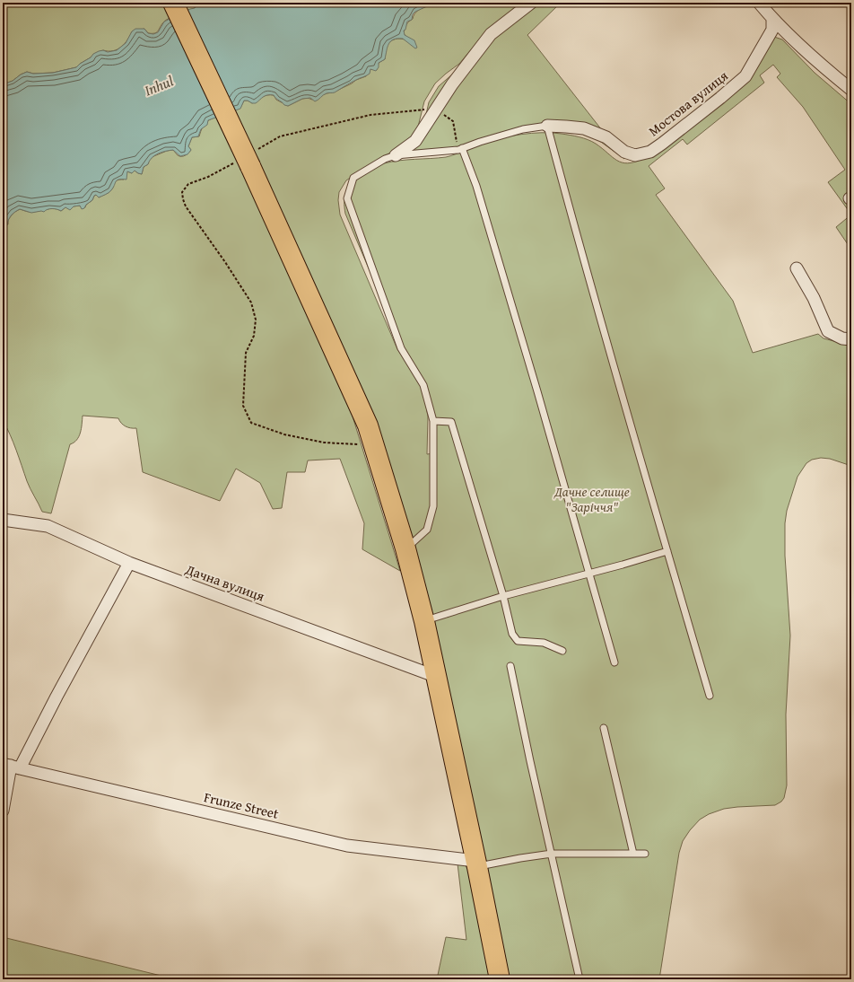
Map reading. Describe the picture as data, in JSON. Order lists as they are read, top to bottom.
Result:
{
  "streets": {
    "street": ["Мостова вулиця", "Дачна вулиця", "Frunze Street"]
  },
  "water": ["Inhul"],
  "parks": ["Дачне селище \"Заріччя\""]
}
